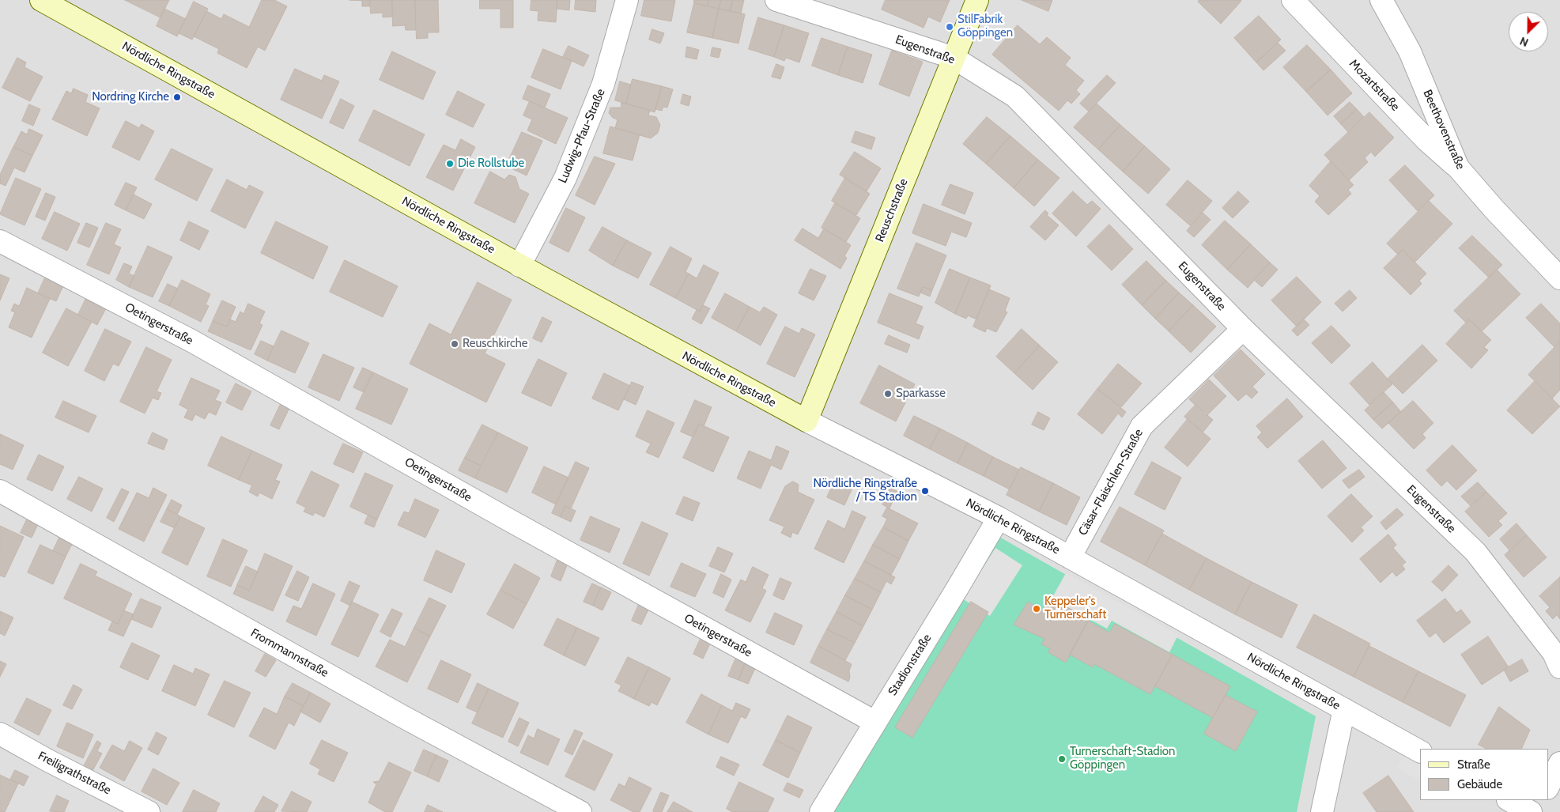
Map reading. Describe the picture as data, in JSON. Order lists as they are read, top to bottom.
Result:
{
  "streets": {
    "street": [
      "Eugenstraße",
      "Nördliche Ringstraße",
      "Mozartstraße",
      "Beethovenstraße",
      "Ludwig-Pfau-Straße",
      "Reuschstraße",
      "Oetingerstraße",
      "Cäsar-Flaischlen-Straße",
      "Frommannstraße",
      "Stadionstraße",
      "Freiligrathstraße"
    ]
  },
  "crossings": [
    ["Eugenstraße", "Reuschstraße"],
    ["Eugenstraße", "Cäsar-Flaischlen-Straße"],
    ["Nördliche Ringstraße", "Ludwig-Pfau-Straße"],
    ["Nördliche Ringstraße", "Reuschstraße"],
    ["Nördliche Ringstraße", "Cäsar-Flaischlen-Straße"],
    ["Nördliche Ringstraße", "Stadionstraße"],
    ["Mozartstraße", "Beethovenstraße"],
    ["Oetingerstraße", "Stadionstraße"]
  ],
  "places": [
    "StilFabrik Göppingen",
    "Nordring Kirche",
    "Die Rollstube",
    "Reuschkirche",
    "Sparkasse",
    "Nördliche Ringstraße / TS Stadion",
    "Keppeler's Turnerschaft",
    "Turnerschaft-Stadion Göppingen"
  ],
  "legend": ["Straße", "Gebäude"],
  "north": "bottom left"
}
